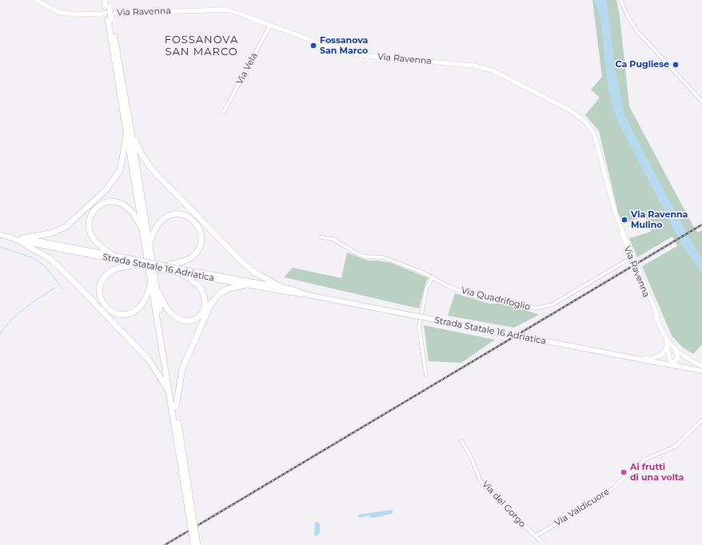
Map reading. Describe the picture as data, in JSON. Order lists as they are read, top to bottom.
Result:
{
  "streets": {
    "main road": ["Via Ravenna", "Strada Statale 16 Adriatica"],
    "street": [
      "Via Vela",
      "Via Quadrifoglio",
      "Via del Gorgo",
      "Via Valdicuore"
    ]
  },
  "crossings": [
    ["Via Ravenna", "Via Vela"],
    ["Via Ravenna", "Strada Statale 16 Adriatica"],
    ["Via Ravenna", "Via Quadrifoglio"],
    ["Via del Gorgo", "Via Valdicuore"]
  ],
  "districts": ["FOSSANOVA SAN MARCO"],
  "places": [
    "Fossanova San Marco",
    "Ca Pugliese",
    "Via Ravenna Mulino",
    "Ai frutti di una volta"
  ]
}
